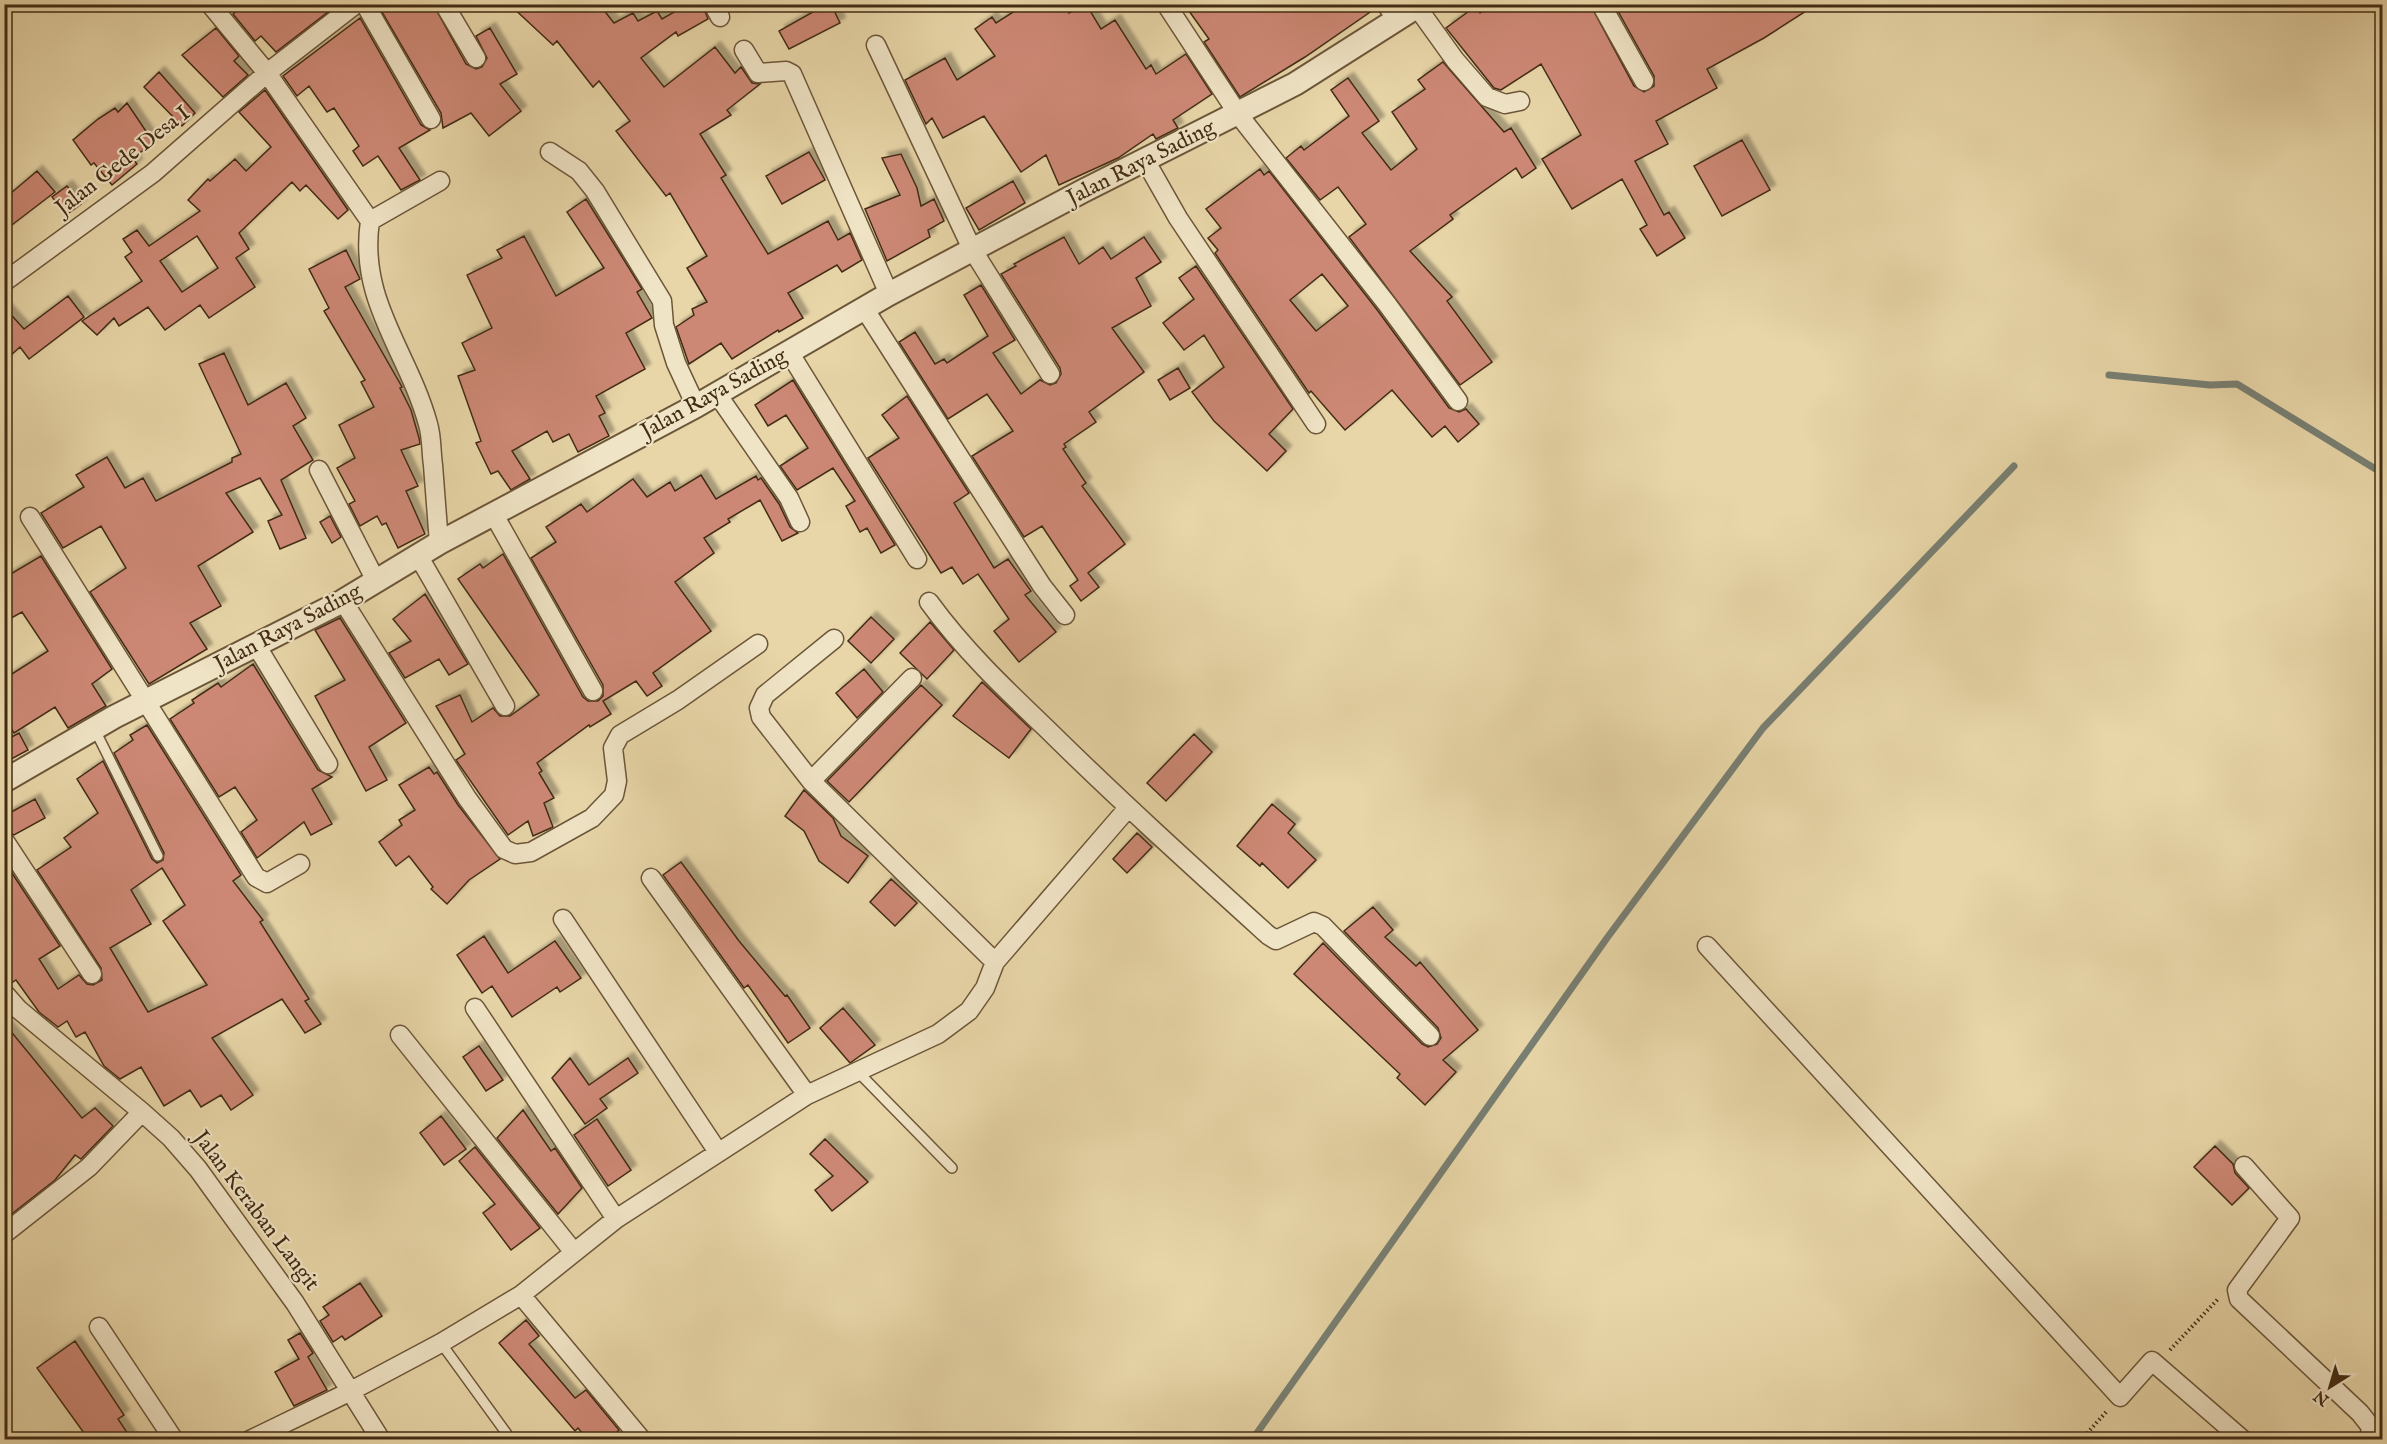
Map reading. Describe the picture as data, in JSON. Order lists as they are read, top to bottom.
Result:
{
  "streets": {
    "street": ["Jalan Gede Desa I", "Jalan Raya Sading", "Jalan Keraban Langit"]
  },
  "north": "bottom left"
}
